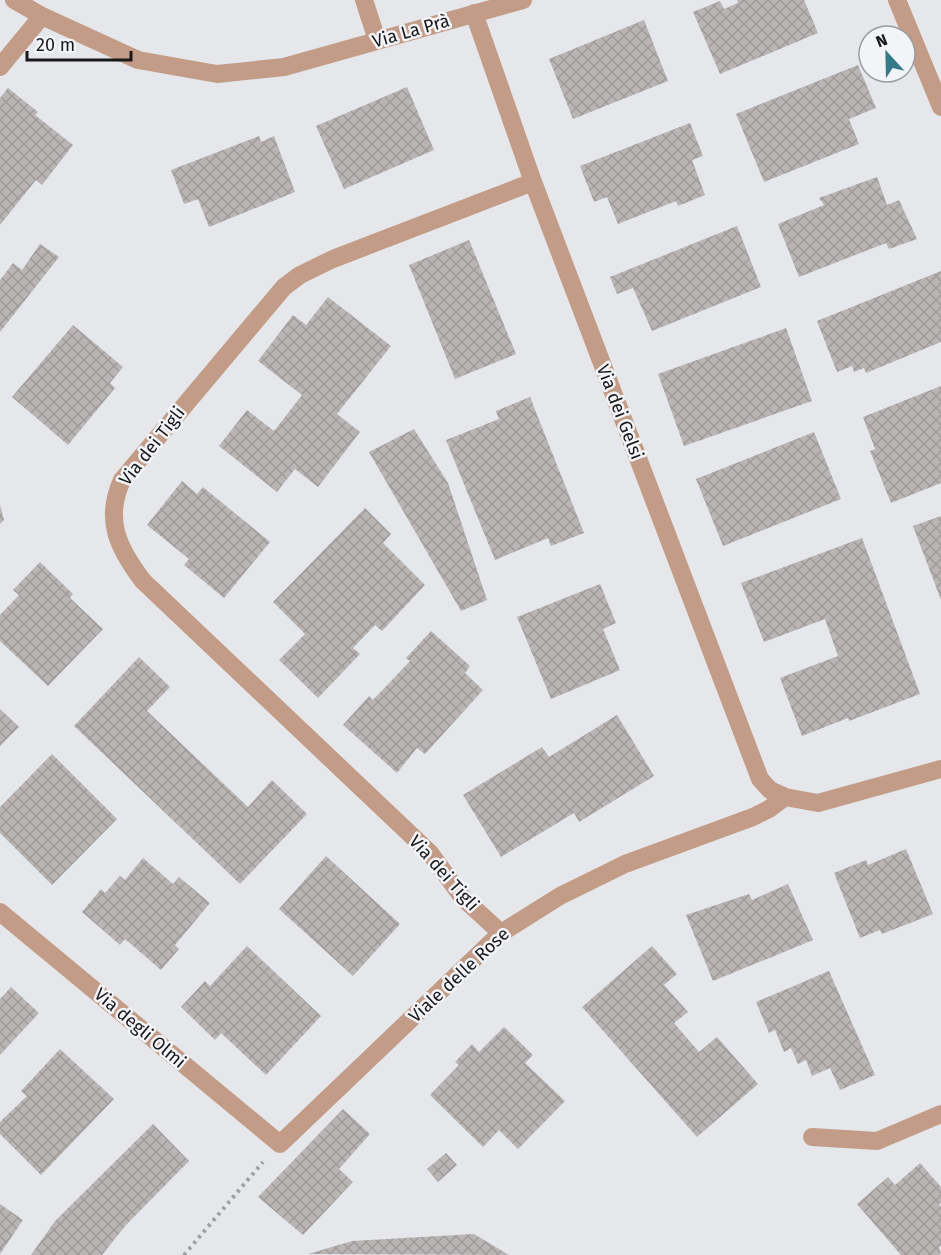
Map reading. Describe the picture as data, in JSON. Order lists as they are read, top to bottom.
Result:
{
  "streets": {
    "street": [
      "Via La Prà",
      "Via dei Gelsi",
      "Via dei Tigli",
      "Viale delle Rose",
      "Via degli Olmi"
    ]
  },
  "crossings": [
    ["Via La Prà", "Via dei Gelsi"],
    ["Via dei Gelsi", "Via dei Tigli"],
    ["Via dei Gelsi", "Viale delle Rose"],
    ["Via dei Tigli", "Viale delle Rose"],
    ["Viale delle Rose", "Via degli Olmi"]
  ],
  "scale_bar": "20 m",
  "north": "top"
}
